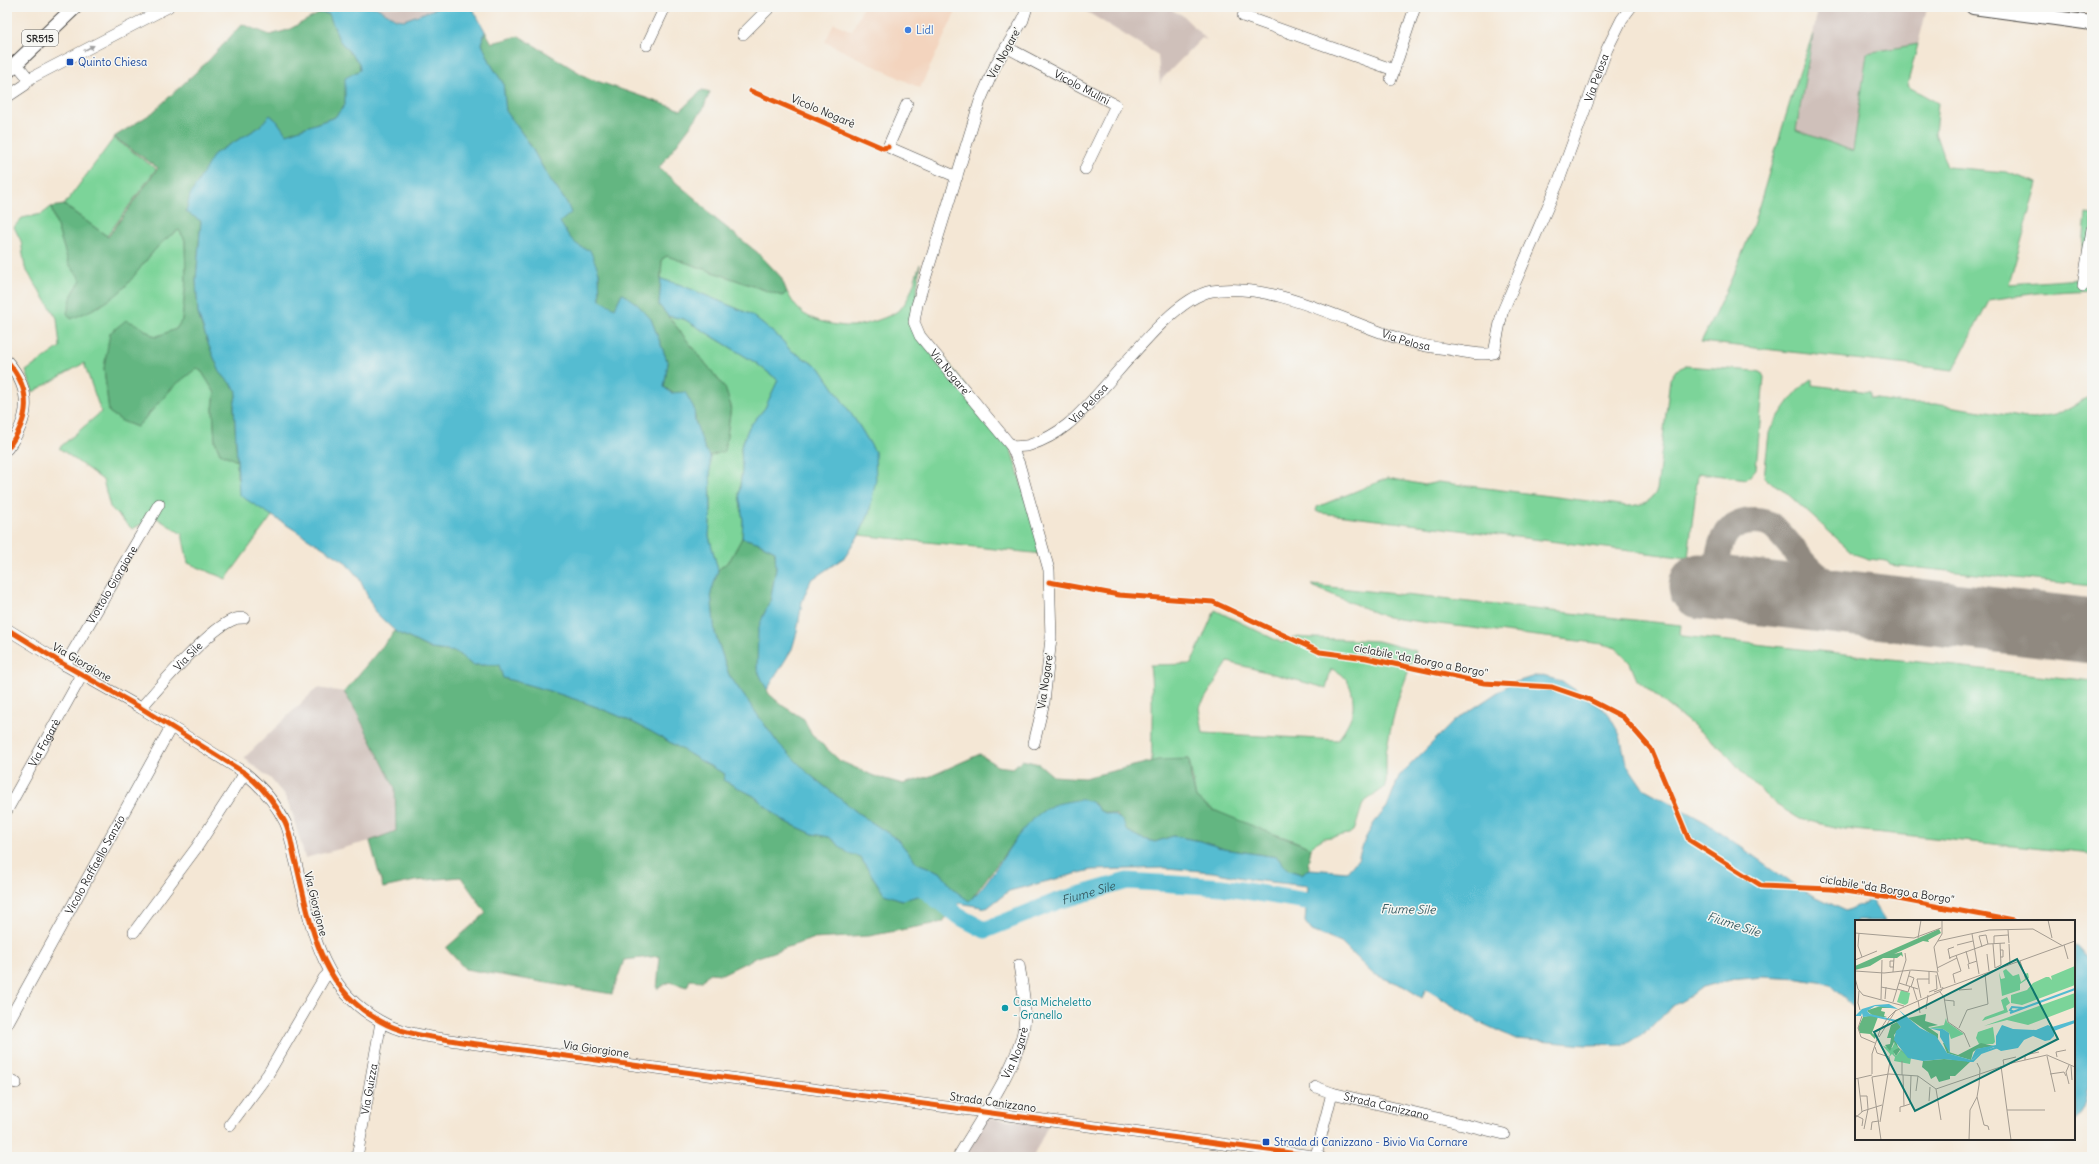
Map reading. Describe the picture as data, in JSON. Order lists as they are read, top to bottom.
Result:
{
  "streets": {
    "main road": ["SR515"],
    "street": [
      "Via Nogare'",
      "Via Pelosa",
      "Vicolo Mulini",
      "Viottolo Giorgione",
      "Via Sile",
      "Via Giorgione",
      "Via Fagarè",
      "Vicolo Raffaello Sanzio",
      "Via Nogarè",
      "Via Guizza",
      "Strada Canizzano"
    ],
    "cycle path": ["Vicolo Nogarè", "ciclabile \"da Borgo a Borgo\""]
  },
  "crossings": [
    ["Via Nogare'", "Via Pelosa"],
    ["Via Nogare'", "Vicolo Mulini"],
    ["Viottolo Giorgione", "Via Giorgione"],
    ["Via Sile", "Via Giorgione"],
    ["Via Giorgione", "Via Fagarè"],
    ["Via Giorgione", "Vicolo Raffaello Sanzio"],
    ["Via Giorgione", "Via Guizza"],
    ["Via Giorgione", "Strada Canizzano"],
    ["Via Nogarè", "Strada Canizzano"]
  ],
  "water": ["Fiume Sile"],
  "places": {
    "other": ["Lidl", "Casa Micheletto - Granello"],
    "transit": ["Quinto Chiesa", "Strada di Canizzano - Bivio Via Cornare"]
  }
}
